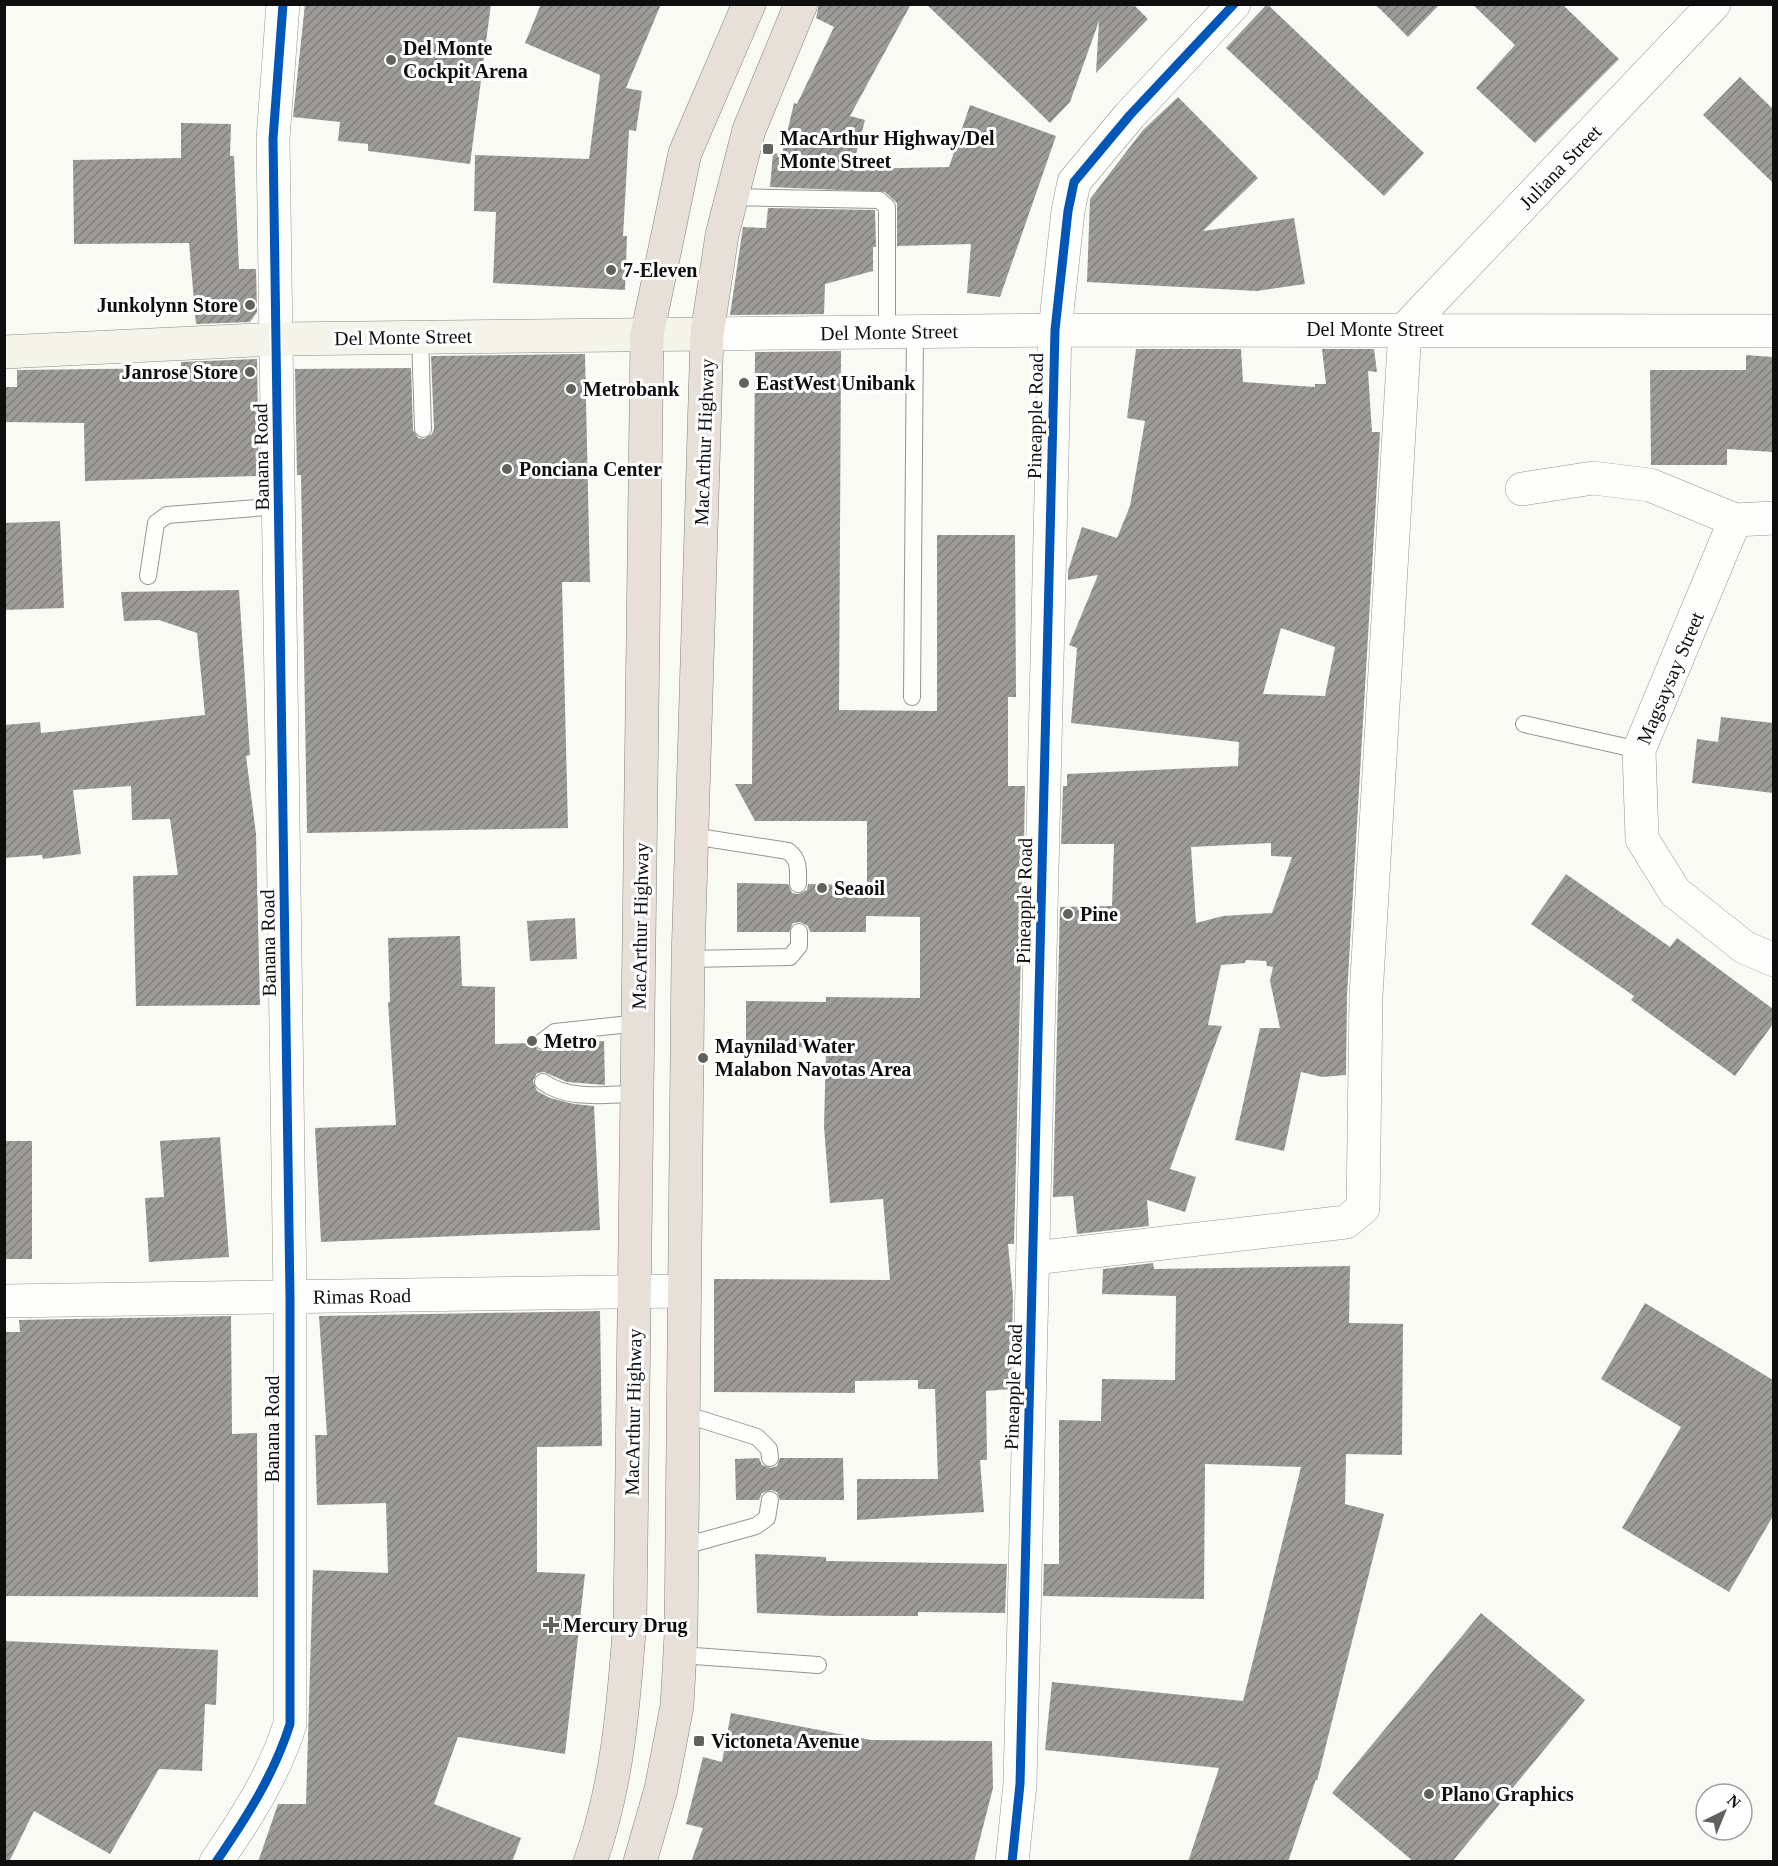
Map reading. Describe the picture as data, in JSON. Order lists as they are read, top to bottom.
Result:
{
  "streets": {
    "highway": ["MacArthur Highway"],
    "street": [
      "Juliana Street",
      "Del Monte Street",
      "Pineapple Road",
      "Banana Road",
      "Magsaysay Street",
      "Rimas Road"
    ]
  },
  "crossings": [
    ["Juliana Street", "Del Monte Street"],
    ["Del Monte Street", "Pineapple Road"],
    ["Del Monte Street", "MacArthur Highway"],
    ["Del Monte Street", "Banana Road"],
    ["MacArthur Highway", "Rimas Road"],
    ["Banana Road", "Rimas Road"]
  ],
  "places": {
    "other": [
      "Del Monte Cockpit Arena",
      "7-Eleven",
      "Junkolynn Store",
      "Janrose Store",
      "EastWest Unibank",
      "Metrobank",
      "Ponciana Center",
      "Seaoil",
      "Pine",
      "Metro",
      "Maynilad Water Malabon Navotas Area",
      "Plano Graphics"
    ],
    "transit": ["MacArthur Highway/Del Monte Street", "Victoneta Avenue"],
    "health": ["Mercury Drug"]
  },
  "north": "top right"
}
